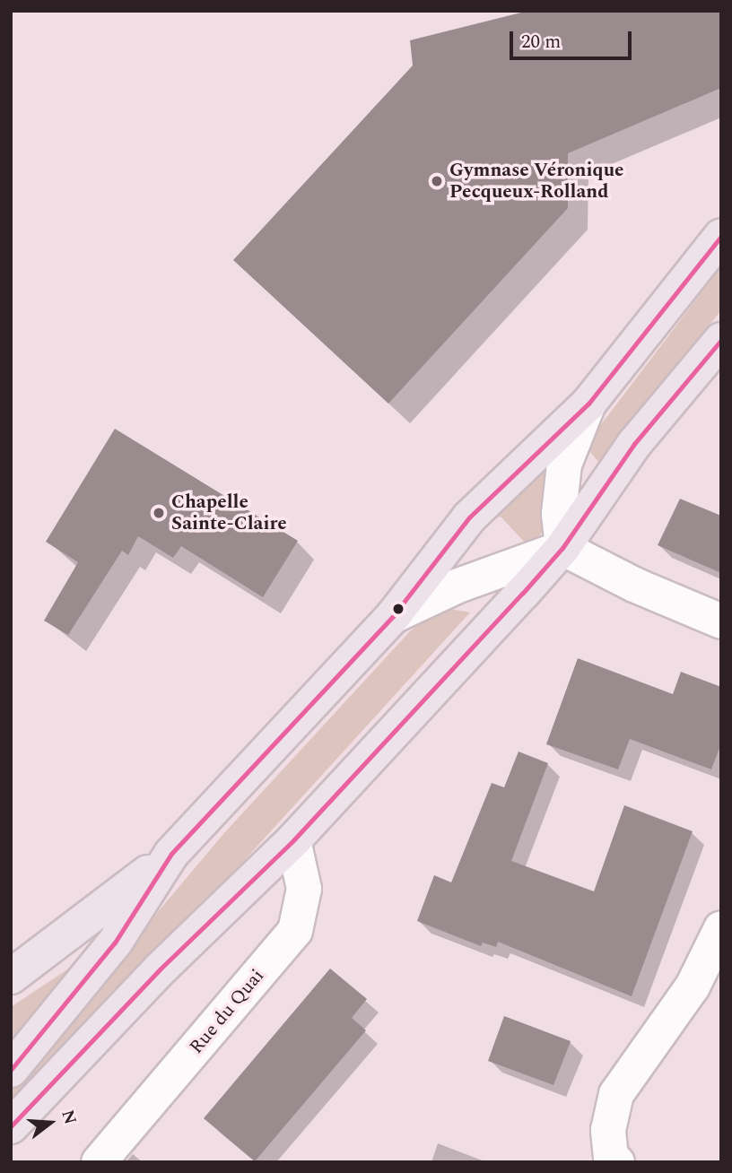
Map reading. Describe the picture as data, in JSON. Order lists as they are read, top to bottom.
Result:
{
  "streets": {
    "street": ["Rue du Quai"]
  },
  "places": ["Gymnase Véronique Pecqueux-Rolland", "Chapelle Sainte-Claire"],
  "scale_bar": "20 m",
  "north": "right"
}
